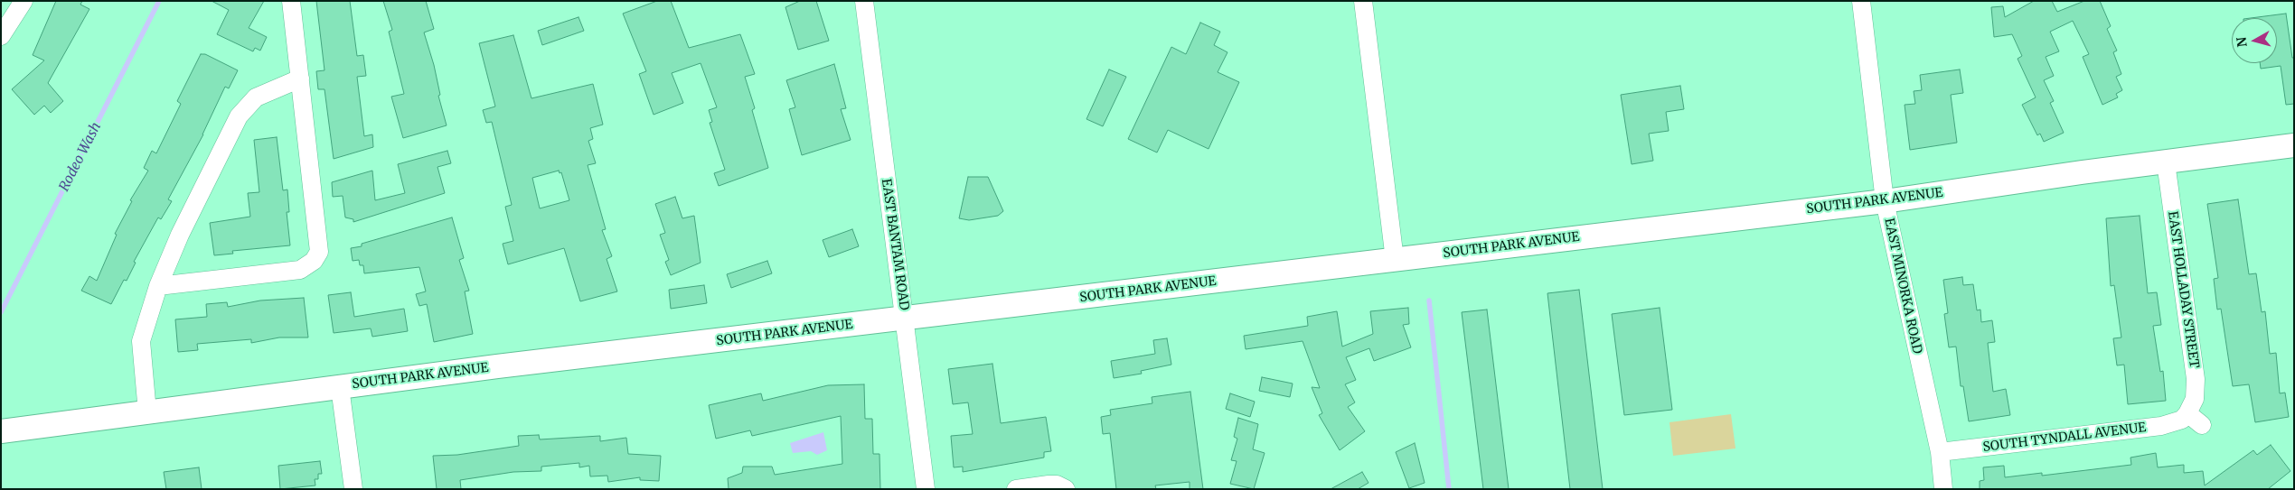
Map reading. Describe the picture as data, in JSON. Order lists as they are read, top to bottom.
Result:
{
  "streets": {
    "main road": ["SOUTH PARK AVENUE"],
    "street": [
      "EAST BANTAM ROAD",
      "EAST MINORKA ROAD",
      "EAST HOLLADAY STREET",
      "SOUTH TYNDALL AVENUE"
    ]
  },
  "crossings": [
    ["SOUTH PARK AVENUE", "EAST BANTAM ROAD"],
    ["SOUTH PARK AVENUE", "EAST MINORKA ROAD"],
    ["SOUTH PARK AVENUE", "EAST HOLLADAY STREET"],
    ["EAST MINORKA ROAD", "SOUTH TYNDALL AVENUE"],
    ["EAST HOLLADAY STREET", "SOUTH TYNDALL AVENUE"]
  ],
  "water": ["Rodeo Wash"],
  "north": "left"
}
